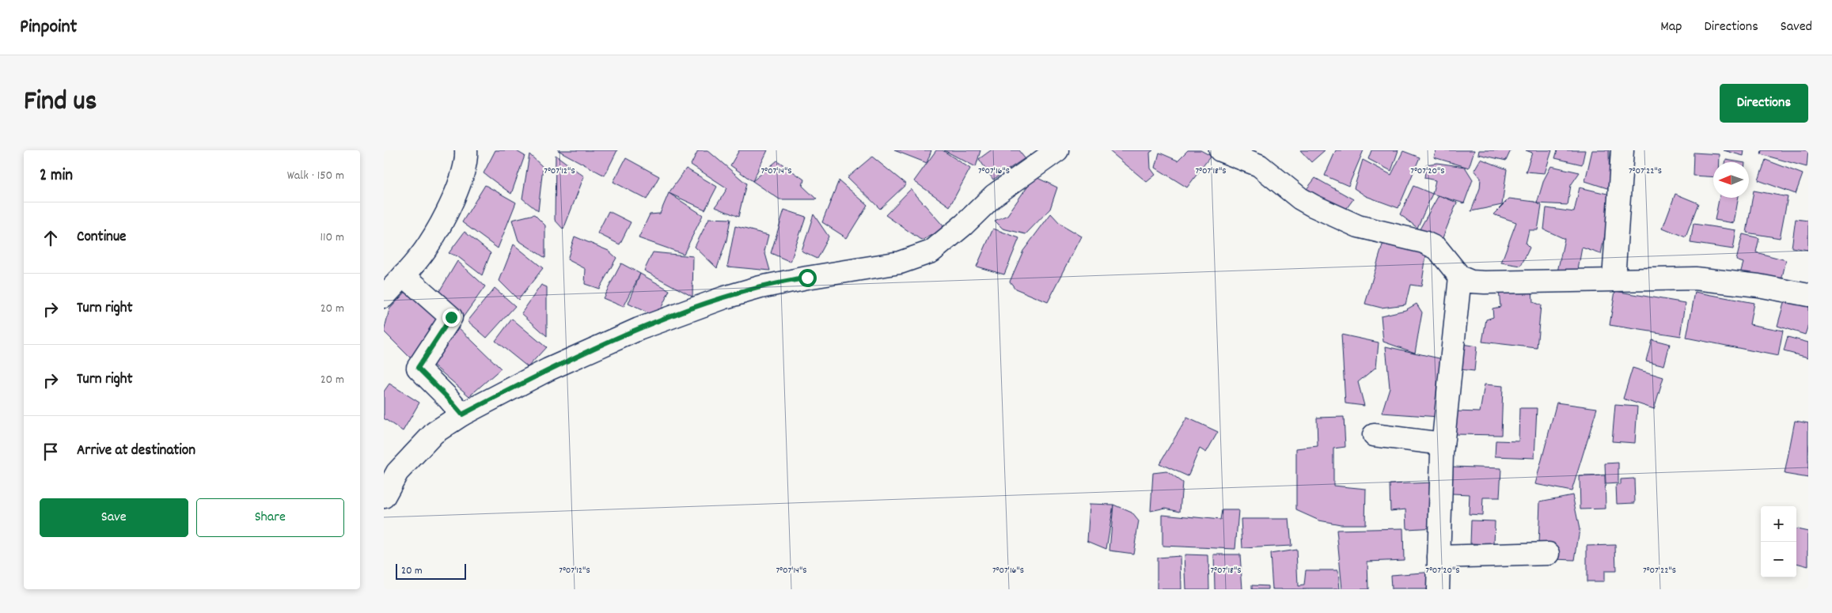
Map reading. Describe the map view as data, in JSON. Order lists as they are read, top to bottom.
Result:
{
  "scale_bar": "20 m",
  "north": "left",
  "page": {
    "header": "Pinpoint",
    "nav": ["Map", "Directions", "Saved"],
    "title": "Find us",
    "buttons": [
      "Directions",
      ["Save", "Share"]
    ],
    "heading": ["2 min", "Walk · 150 m"],
    "list": [
      ["Continue", "110 m"],
      ["Turn right", "20 m"],
      ["Turn right", "20 m"],
      "Arrive at destination"
    ],
    "map_buttons": ["+", "−"],
    "scale": "20 m"
  },
  "coordinates": [
    "7°07'12\"S",
    "7°07'14\"S",
    "7°07'16\"S",
    "7°07'18\"S",
    "7°07'20\"S",
    "7°07'22\"S"
  ]
}
